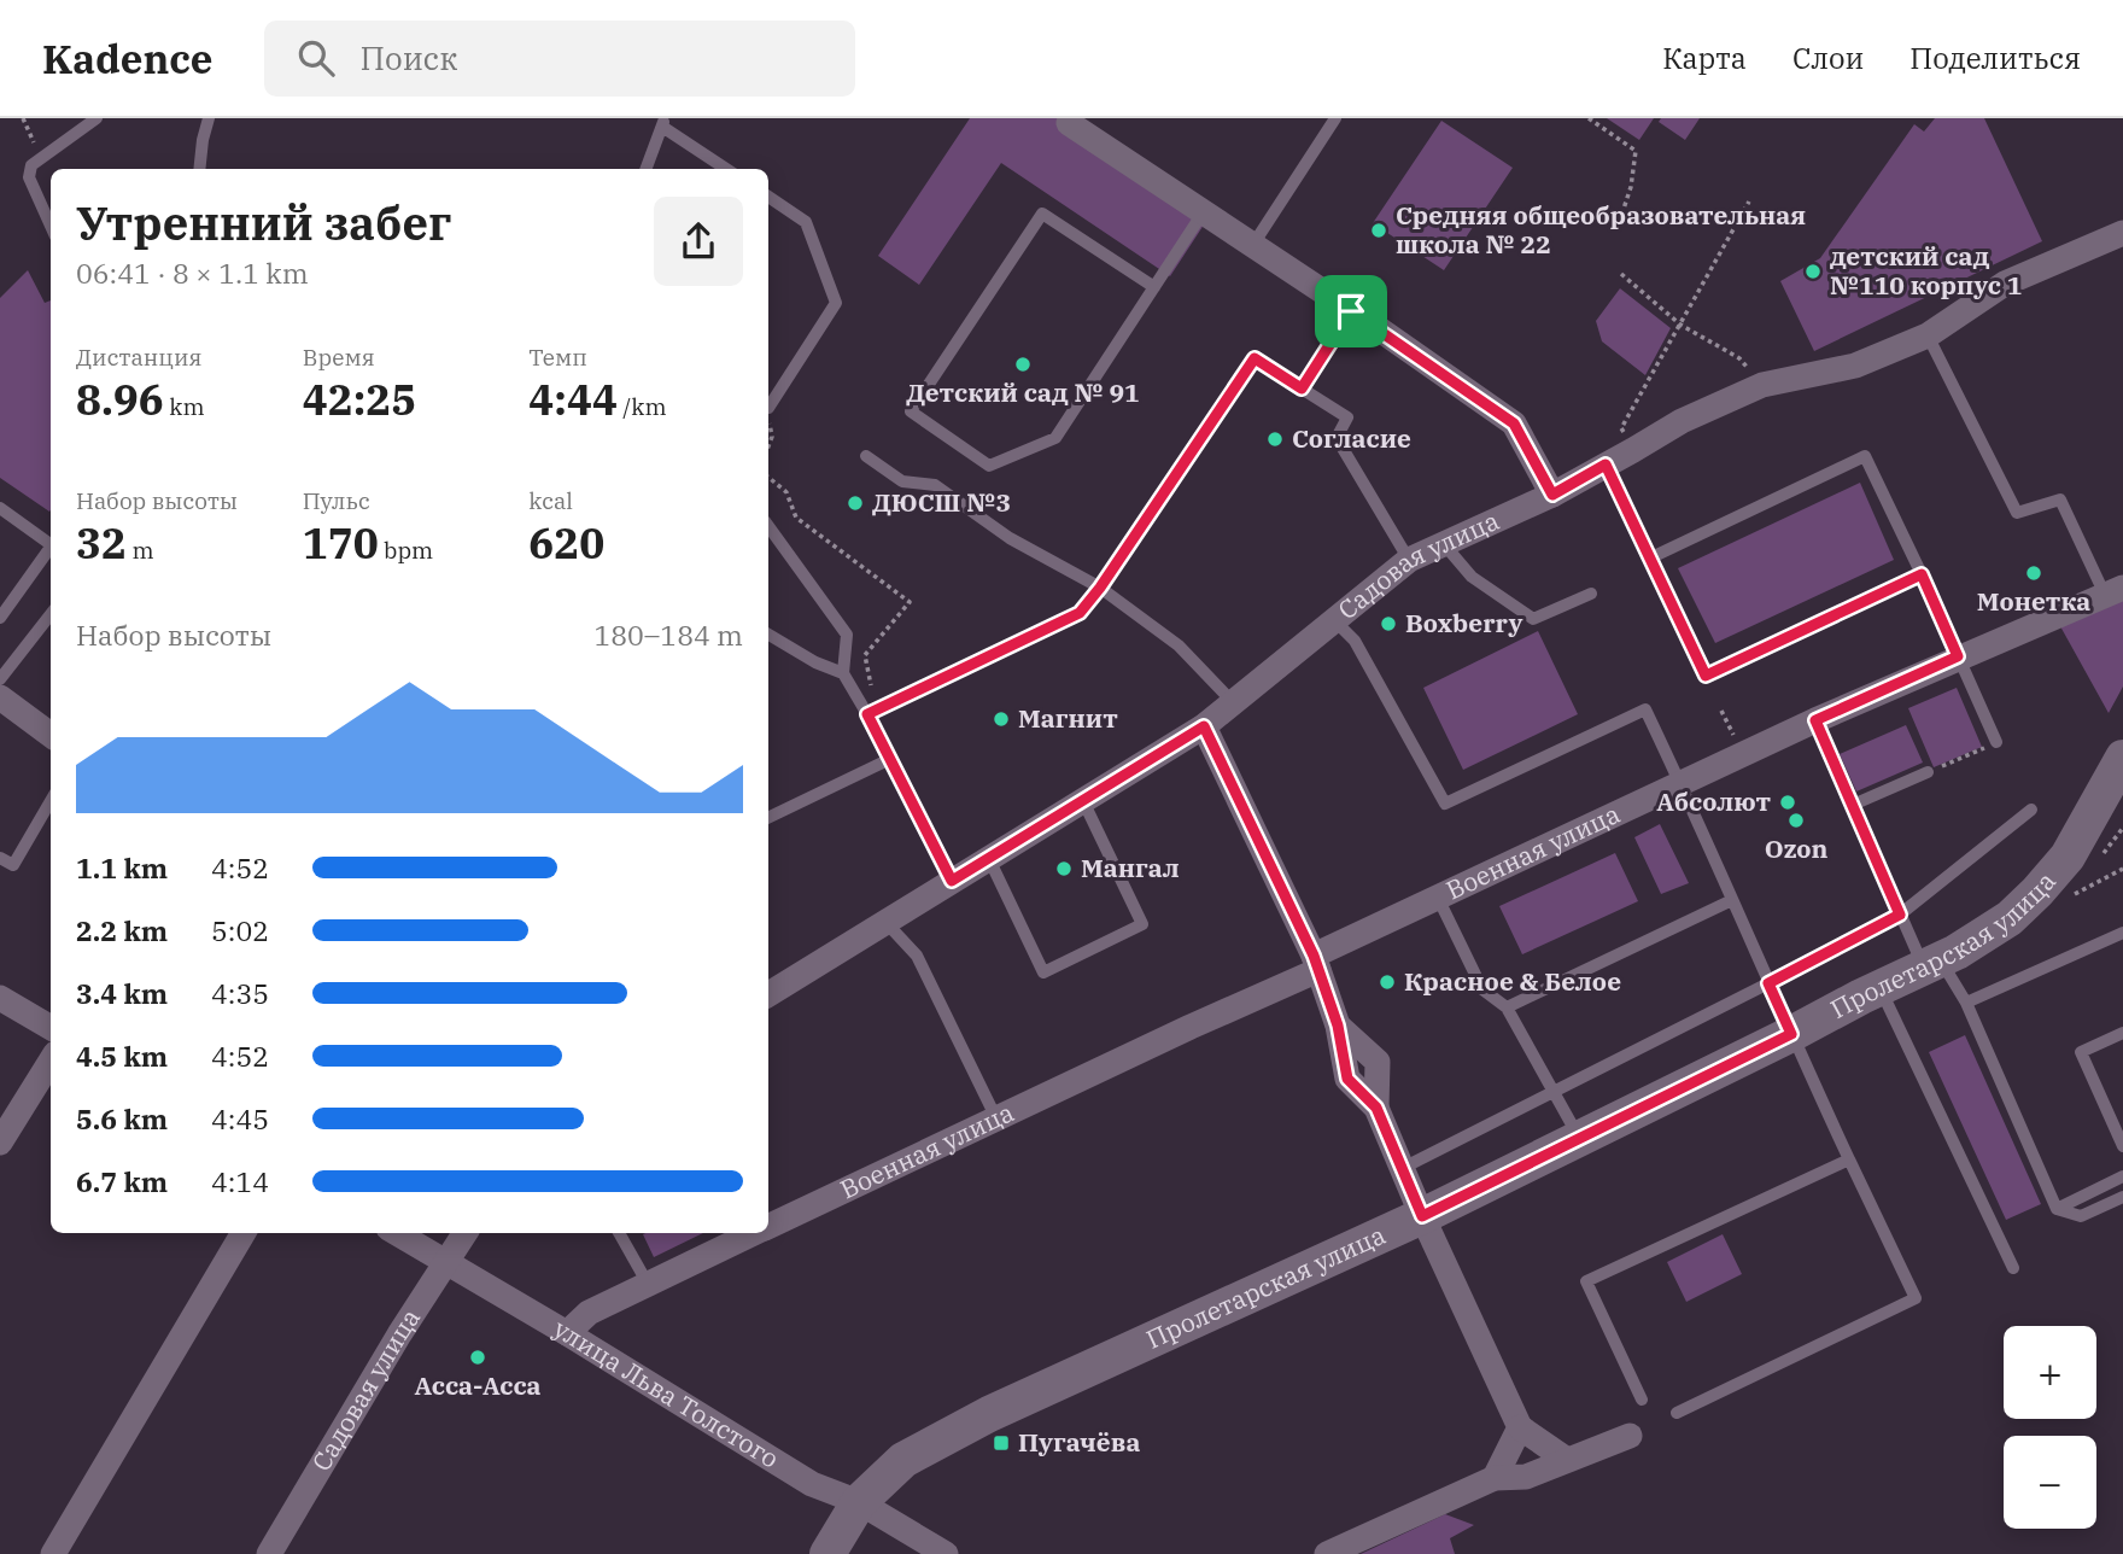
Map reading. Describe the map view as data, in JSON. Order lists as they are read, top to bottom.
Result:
{
  "streets": {
    "street": [
      "Садовая улица",
      "Военная улица",
      "Пролетарская улица",
      "улица Льва Толстого"
    ]
  },
  "crossings": [
    ["Садовая улица", "улица Льва Толстого"],
    ["Военная улица", "улица Льва Толстого"],
    ["Пролетарская улица", "улица Льва Толстого"]
  ],
  "places": {
    "other": [
      "Средняя общеобразовательная школа № 22",
      "детский сад №110 корпус 1",
      "Детский сад № 91",
      "Согласие",
      "ДЮСШ №3",
      "Монетка",
      "Boxberry",
      "Магнит",
      "Абсолют",
      "Ozon",
      "Мангал",
      "Красное & Белое",
      "Асса-Асса"
    ],
    "transit": ["Пугачёва"]
  },
  "page": {
    "header": "Kadence",
    "search": "Поиск",
    "nav": ["Карта", "Слои", "Поделиться"],
    "heading": ["Утренний забег", "06:41 · 8 × 1.1 km"],
    "stats": [
      ["Дистанция", "8.96 km"],
      ["Время", "42:25"],
      ["Темп", "4:44 /km"],
      ["Набор высоты", "32 m"],
      ["Пульс", "170 bpm"],
      ["kcal", "620"]
    ],
    "chart": ["Набор высоты", "180–184 m"],
    "list": [
      {
        "name": "1.1 km",
        "note": "4:52"
      },
      {
        "name": "2.2 km",
        "note": "5:02"
      },
      {
        "name": "3.4 km",
        "note": "4:35"
      },
      {
        "name": "4.5 km",
        "note": "4:52"
      },
      {
        "name": "5.6 km",
        "note": "4:45"
      },
      {
        "name": "6.7 km",
        "note": "4:14"
      }
    ],
    "map_buttons": ["+", "−"]
  }
}
